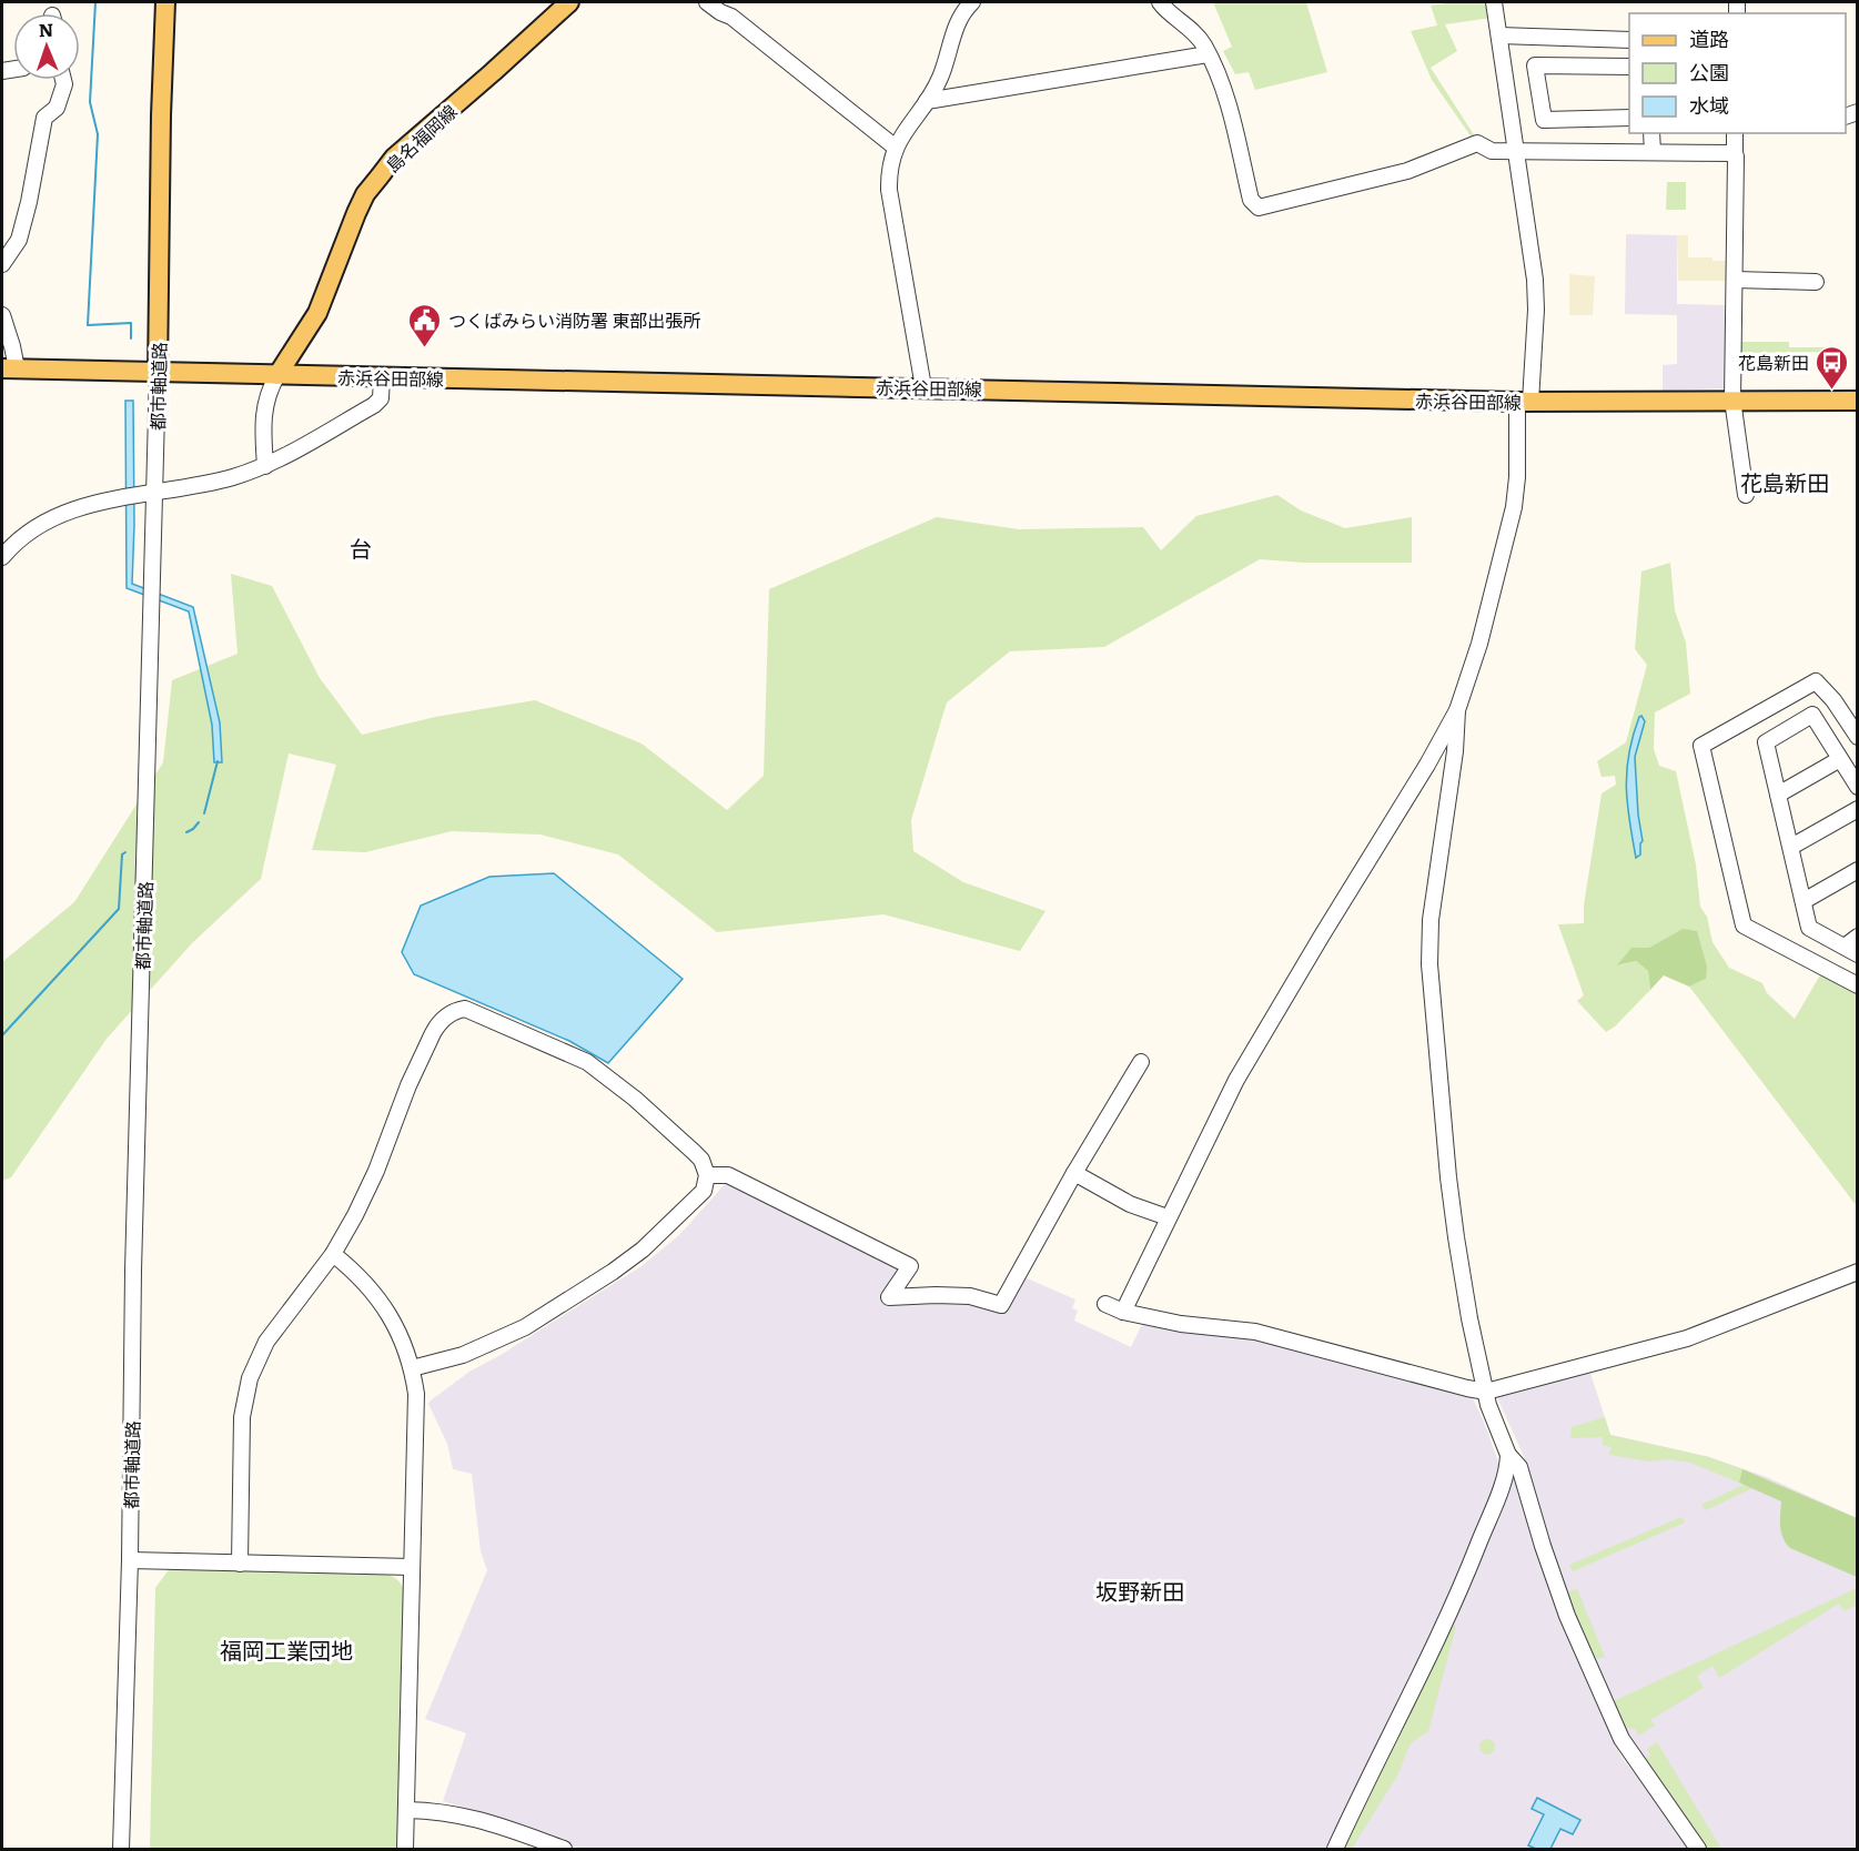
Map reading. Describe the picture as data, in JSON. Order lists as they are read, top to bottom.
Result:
{
  "streets": {
    "main road": ["島名福岡線", "赤浜谷田部線", "都市軸道路"]
  },
  "crossings": [
    ["島名福岡線", "赤浜谷田部線"],
    ["赤浜谷田部線", "都市軸道路"]
  ],
  "districts": [
    "花島新田",
    "台",
    "坂野新田",
    "福岡工業団地"
  ],
  "places": {
    "public building": ["つくばみらい消防署 東部出張所"],
    "bus stop": ["花島新田"]
  },
  "legend": ["道路", "公園", "水域"],
  "north": "top"
}
